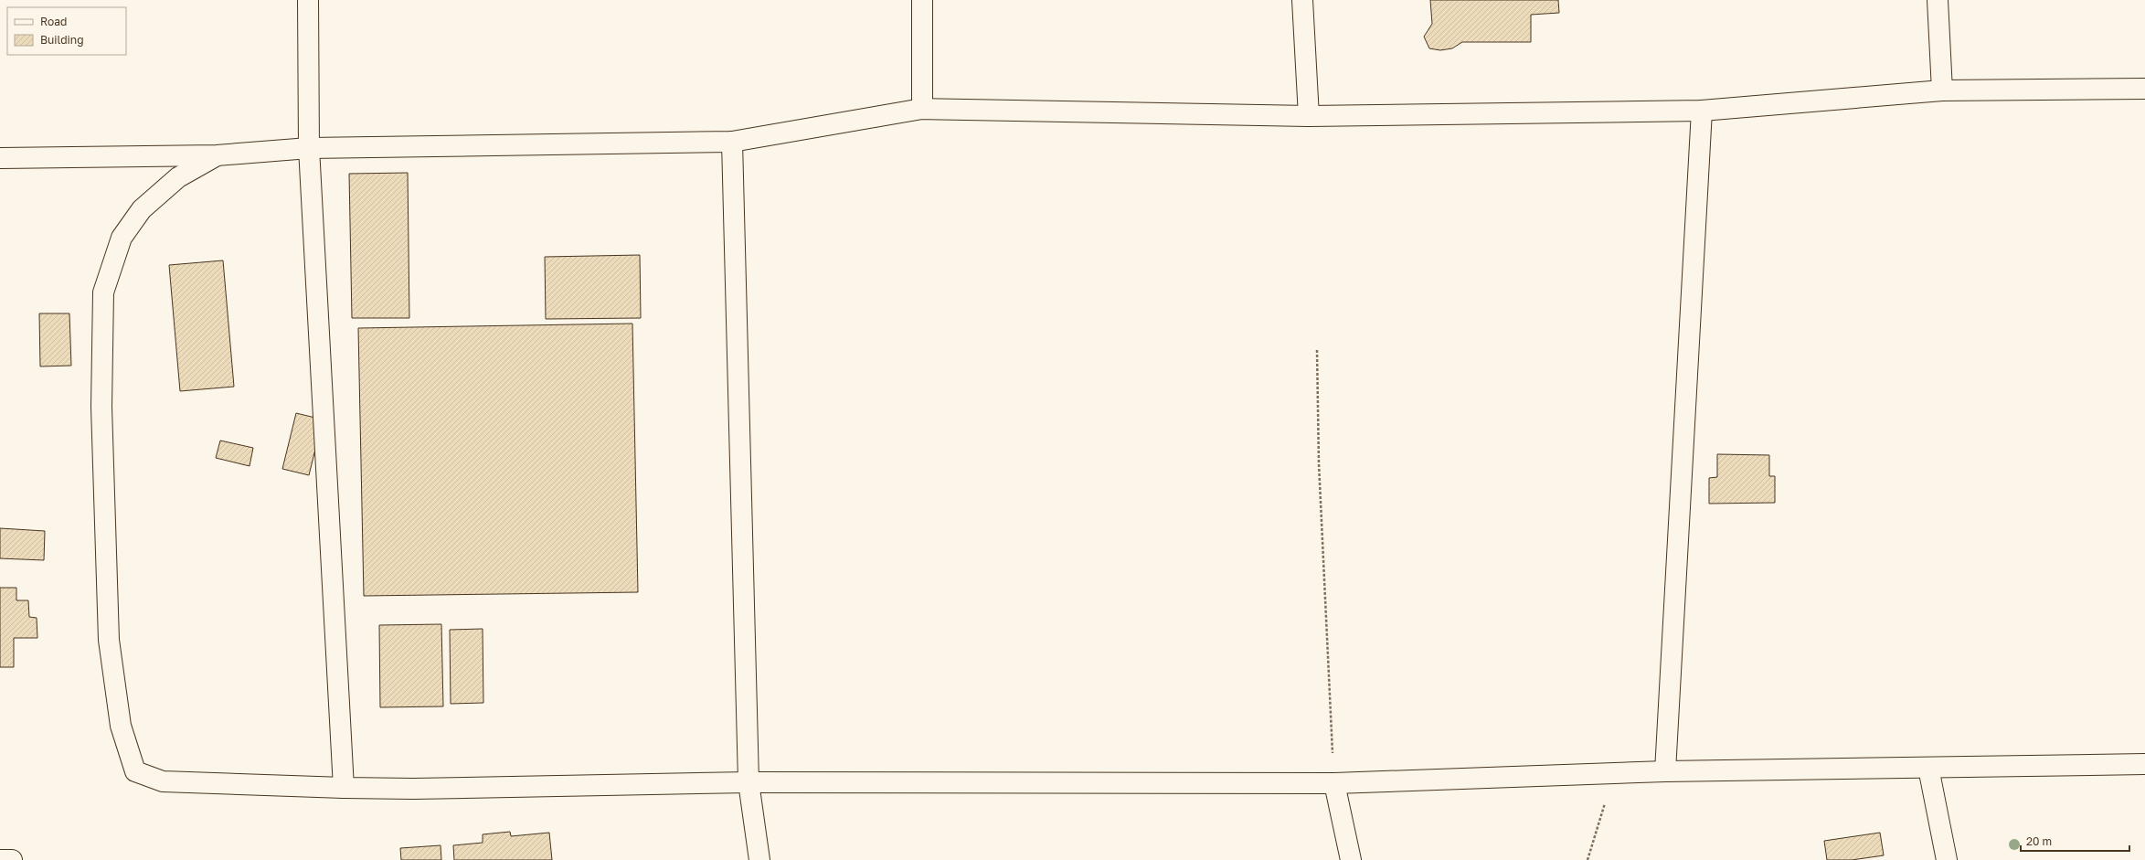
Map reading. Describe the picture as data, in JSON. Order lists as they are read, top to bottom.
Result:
{
  "legend": ["Road", "Building"],
  "scale_bar": "20 m"
}
